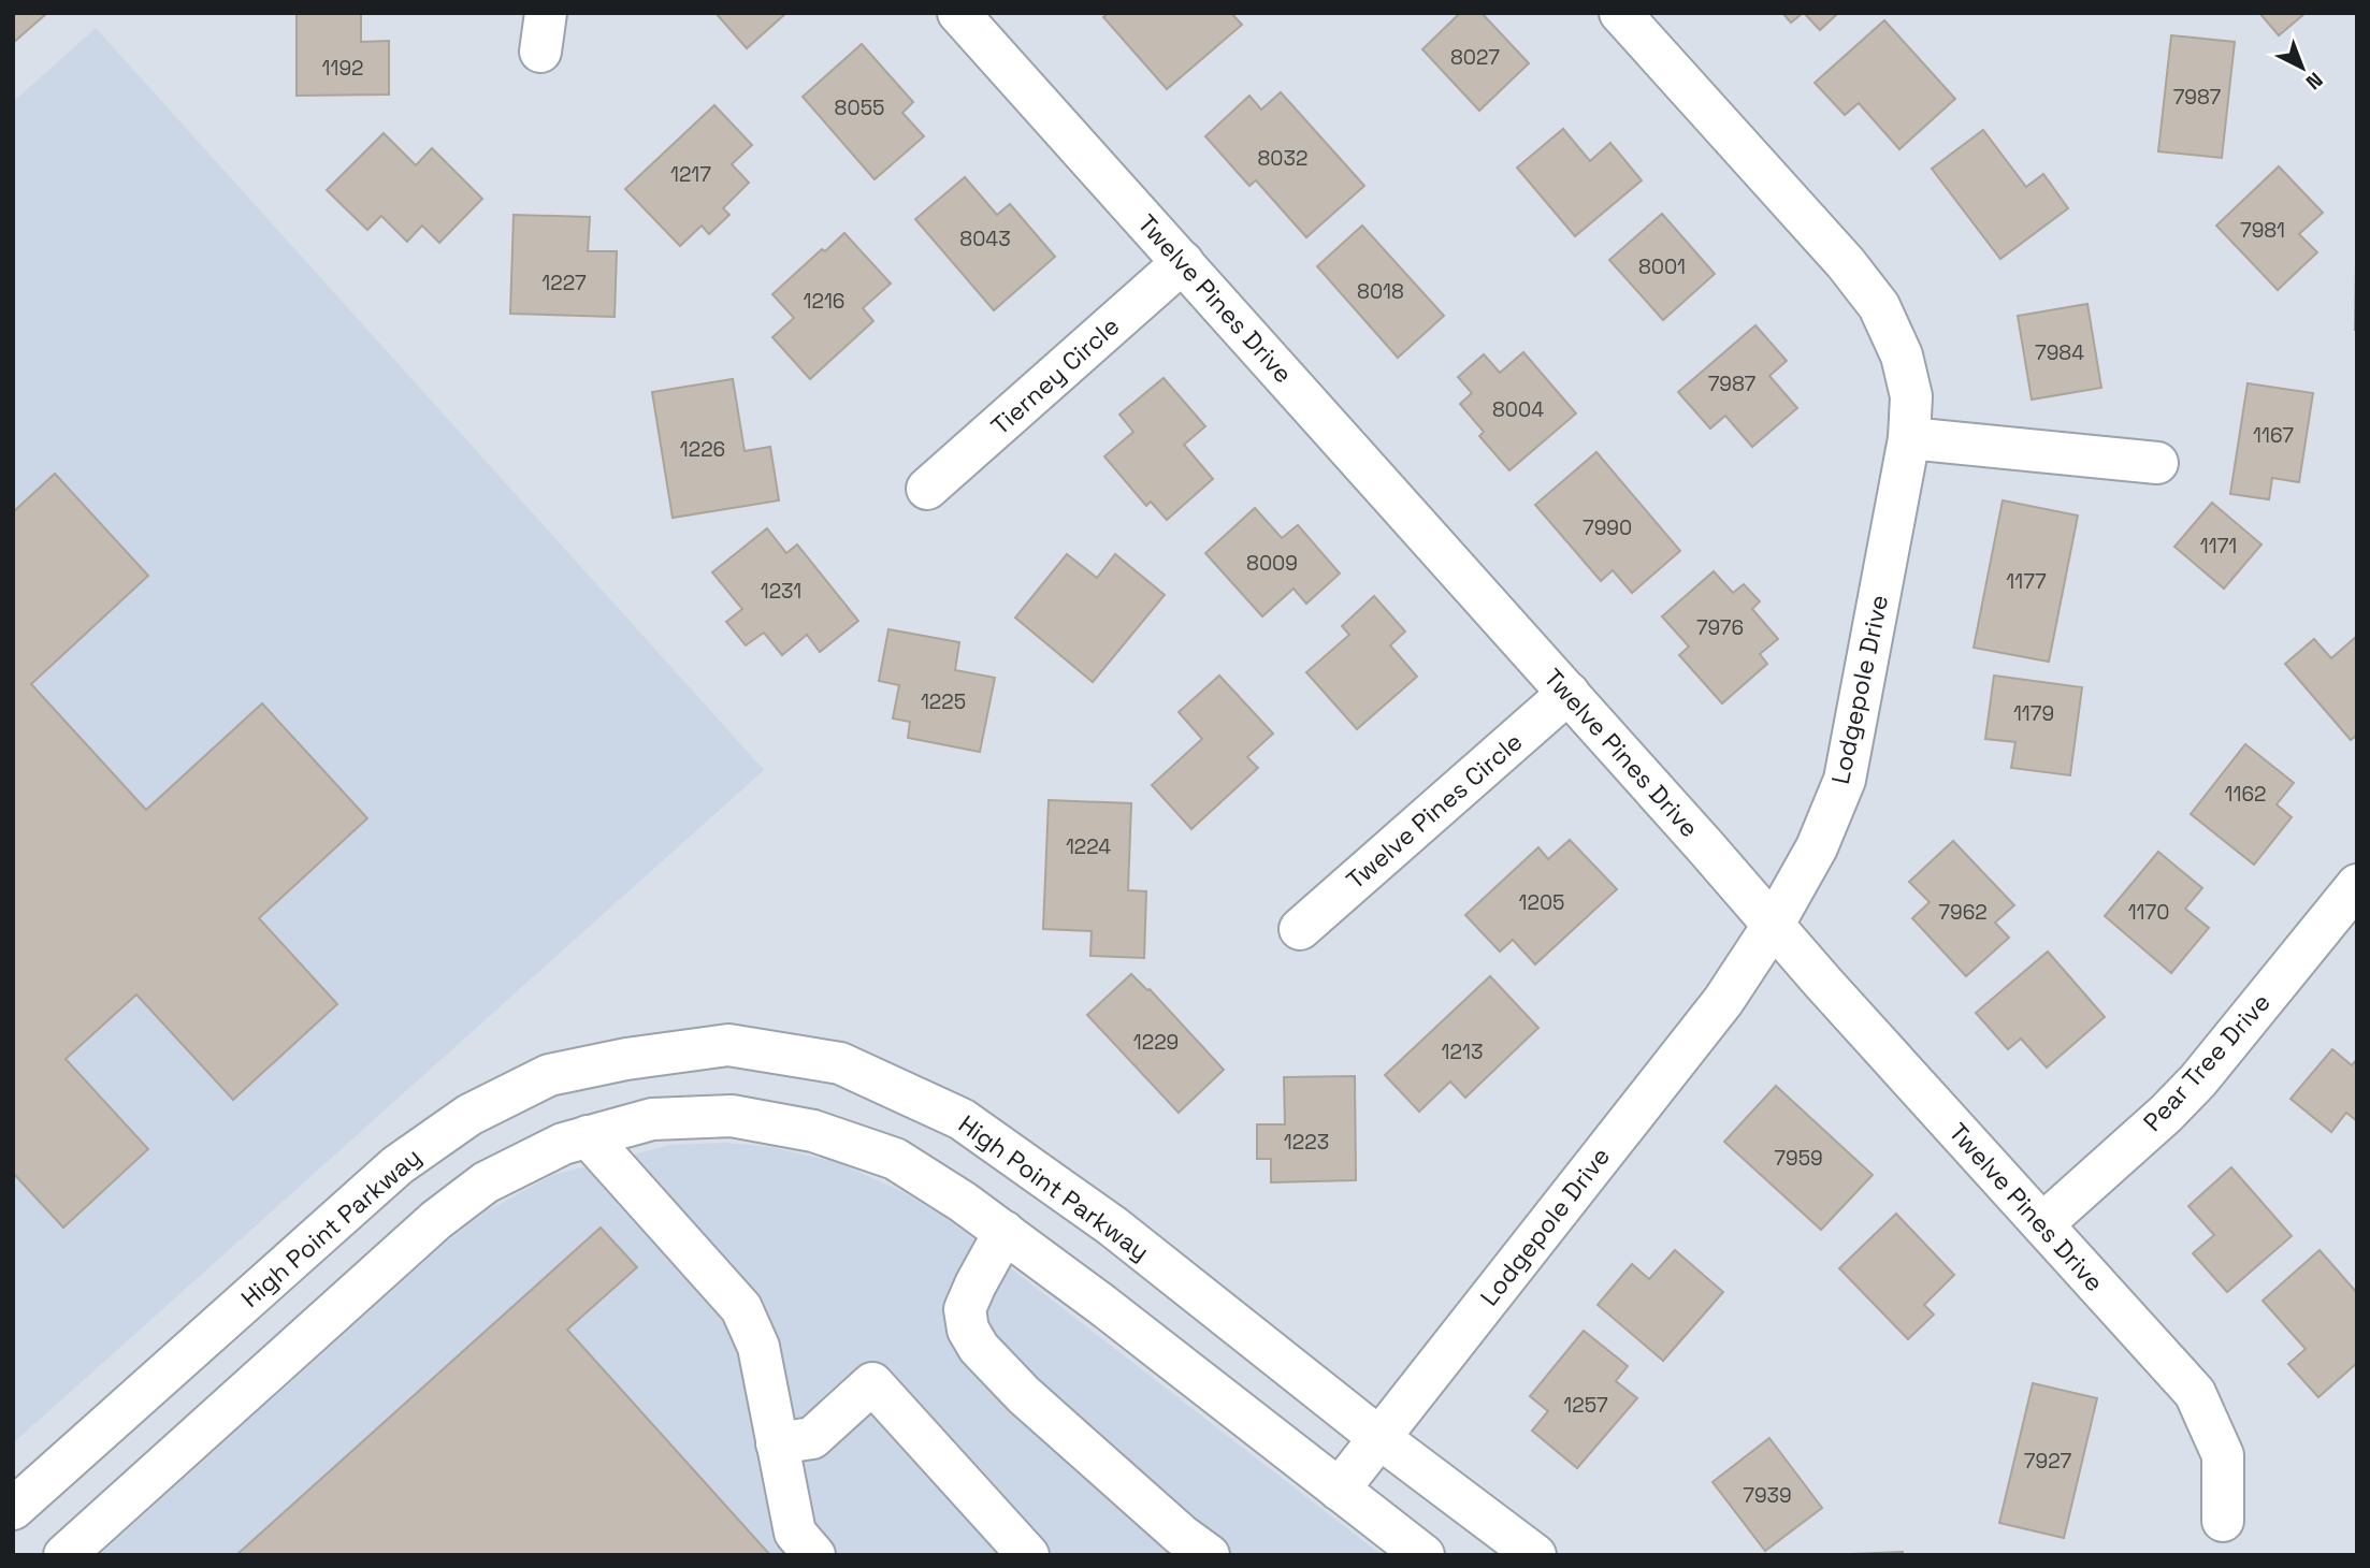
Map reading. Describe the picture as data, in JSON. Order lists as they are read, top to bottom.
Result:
{
  "streets": {
    "street": [
      "Twelve Pines Drive",
      "Tierney Circle",
      "Lodgepole Drive",
      "Twelve Pines Circle",
      "Pear Tree Drive",
      "High Point Parkway"
    ]
  },
  "crossings": [
    ["Twelve Pines Drive", "Tierney Circle"],
    ["Twelve Pines Drive", "Lodgepole Drive"],
    ["Twelve Pines Drive", "Twelve Pines Circle"],
    ["Twelve Pines Drive", "Pear Tree Drive"],
    ["Lodgepole Drive", "High Point Parkway"]
  ],
  "house_numbers": [
    "8027",
    "1192",
    "7987",
    "8055",
    "8032",
    "1217",
    "7981",
    "8043",
    "8001",
    "1227",
    "8018",
    "1216",
    "7984",
    "7987",
    "8004",
    "1167",
    "1226",
    "7990",
    "1171",
    "8009",
    "1177",
    "1231",
    "7976",
    "1225",
    "1179",
    "1162",
    "1224",
    "1205",
    "7962",
    "1170",
    "1229",
    "1213",
    "1223",
    "7959",
    "1257",
    "7927",
    "7939"
  ],
  "north": "bottom right"
}
